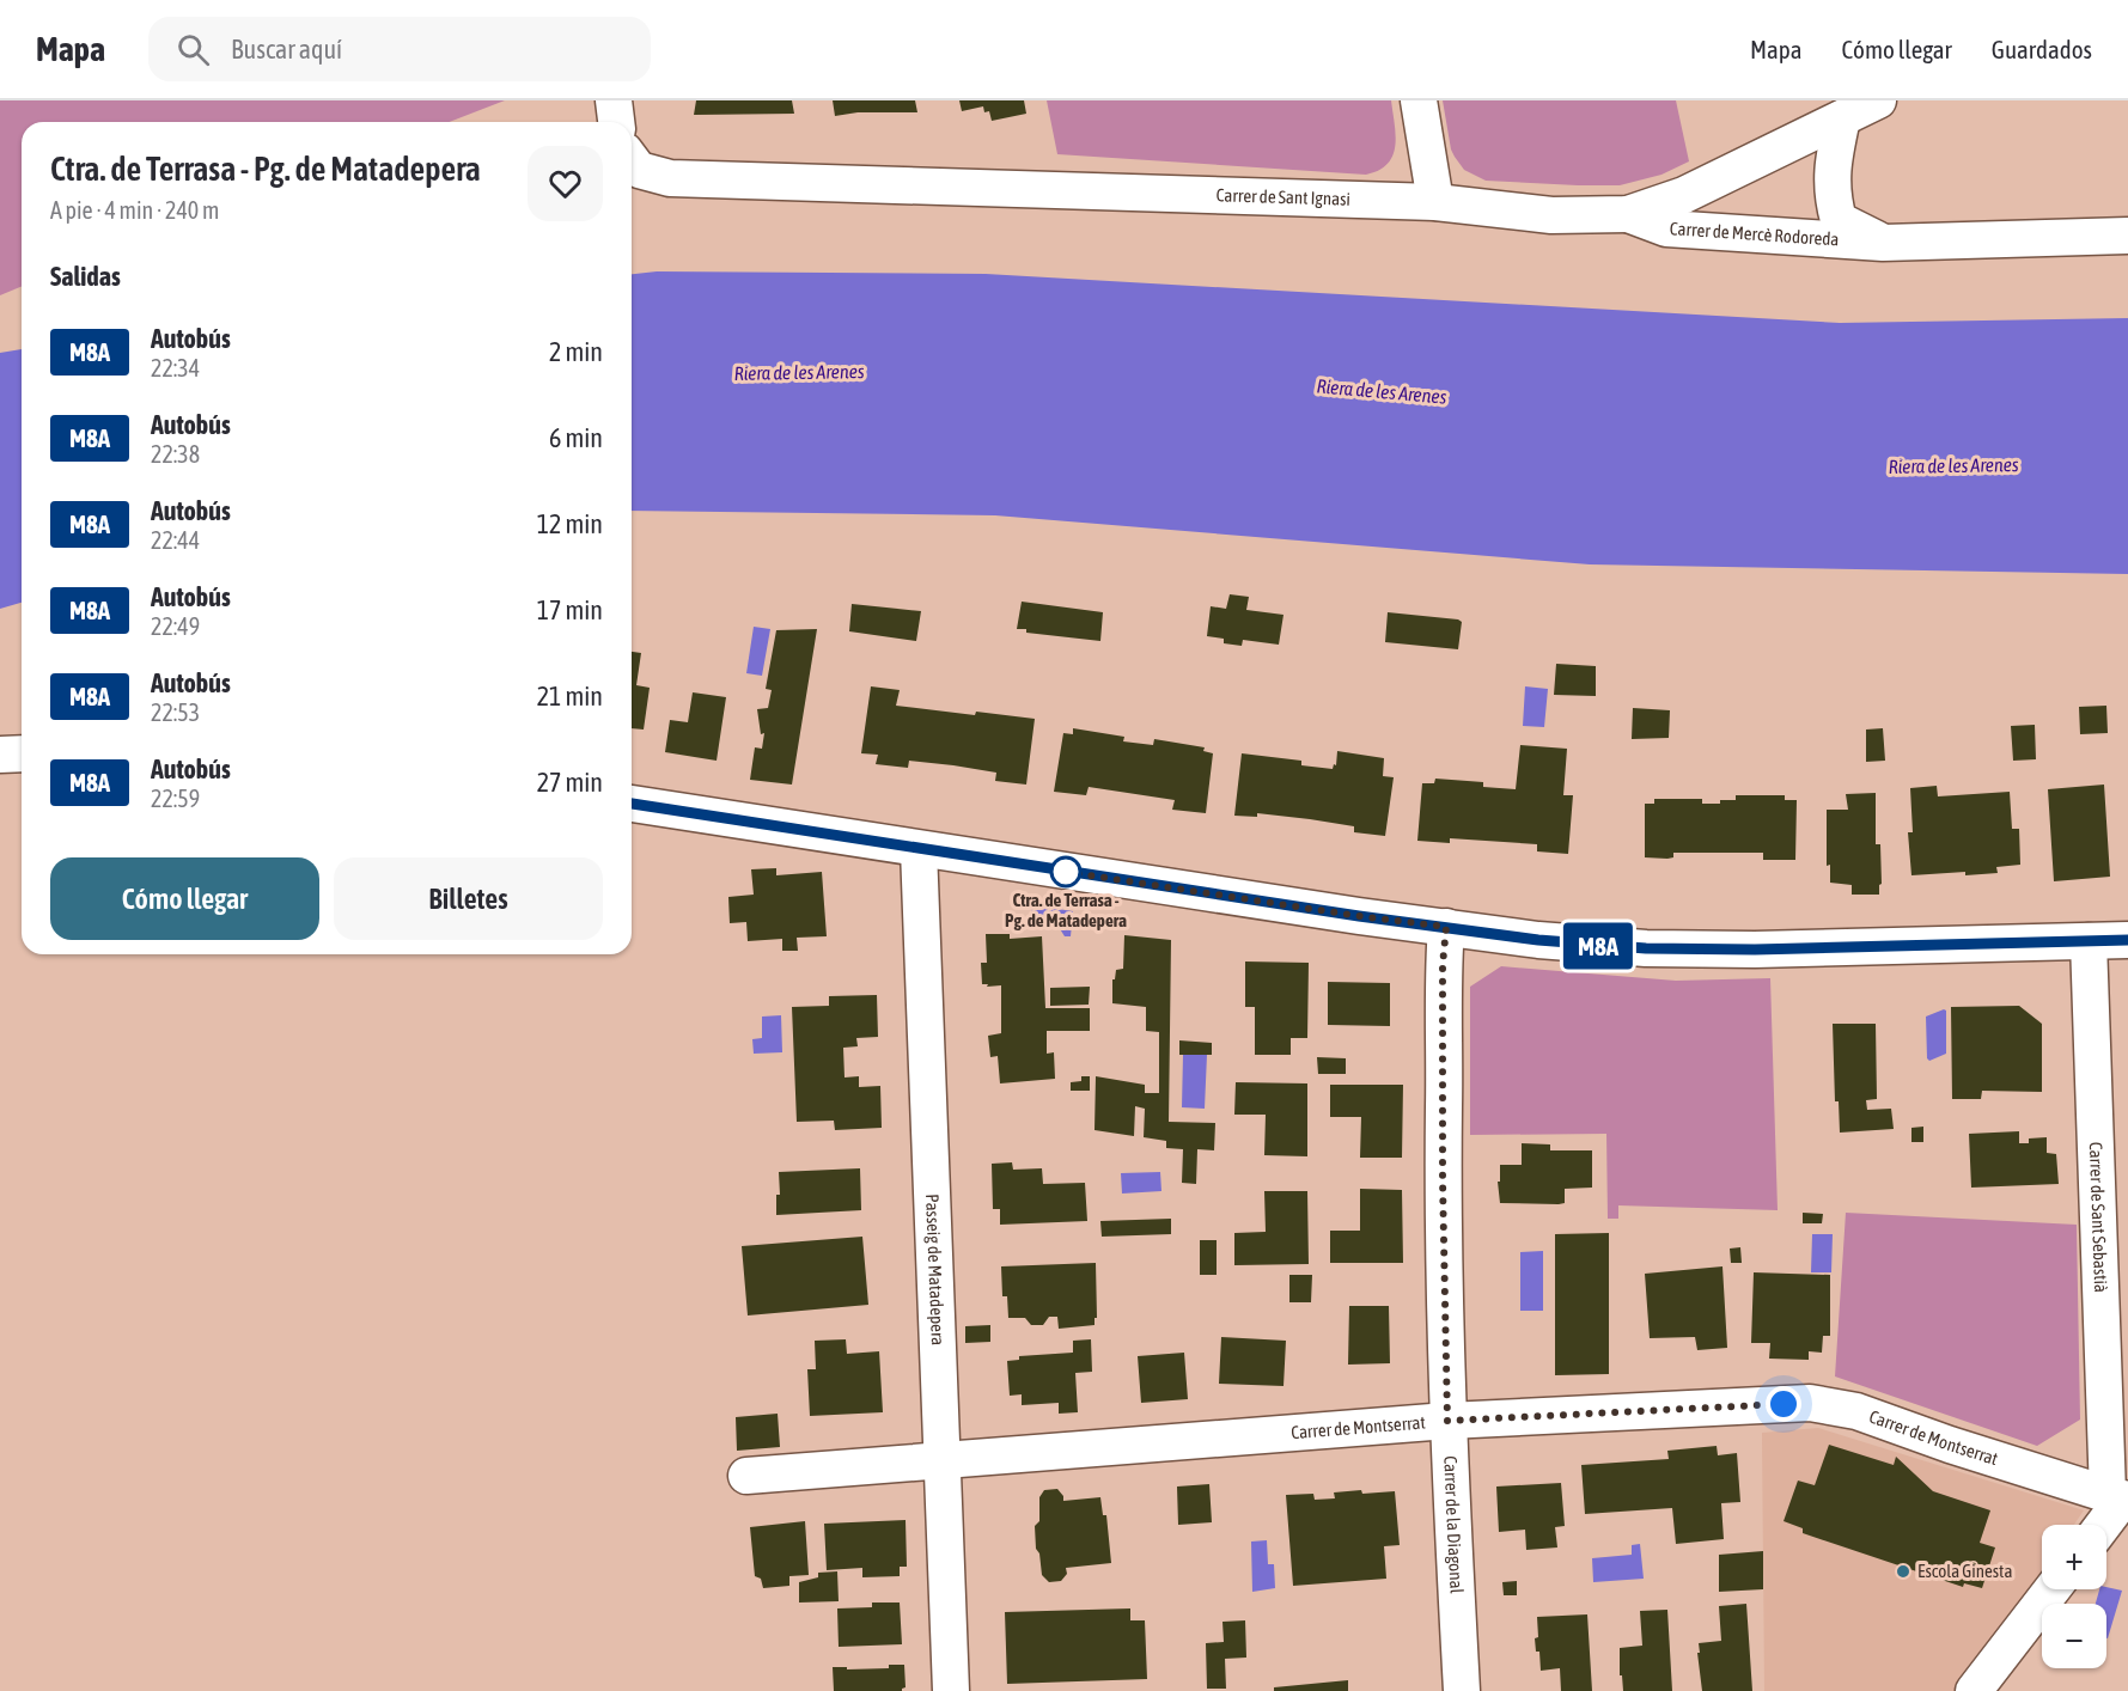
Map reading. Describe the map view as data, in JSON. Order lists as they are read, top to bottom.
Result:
{
  "streets": {
    "street": [
      "Carrer de Sant Ignasi",
      "Carrer de Mercè Rodoreda",
      "Carrer de Sant Sebastià",
      "Passeig de Matadepera",
      "Carrer de Montserrat",
      "Carrer de la Diagonal"
    ]
  },
  "crossings": [
    ["Carrer de Sant Ignasi", "Carrer de Mercè Rodoreda"],
    ["Carrer de Sant Sebastià", "Carrer de Montserrat"],
    ["Passeig de Matadepera", "Carrer de Montserrat"],
    ["Carrer de Montserrat", "Carrer de la Diagonal"]
  ],
  "water": ["Riera de les Arenes"],
  "places": ["Ctra. de Terrasa - Pg. de Matadepera", "Escola Ginesta"],
  "lines": ["bus line M8A"],
  "page": {
    "header": "Mapa",
    "search": "Buscar aquí",
    "nav": ["Mapa", "Cómo llegar", "Guardados"],
    "on_map": "M8A",
    "heading": [
      ["Ctra. de Terrasa - Pg. de Matadepera", "A pie · 4 min · 240 m"],
      "Salidas"
    ],
    "list": [
      {
        "mark": "M8A",
        "name": "Autobús",
        "note": "22:34",
        "value": "2 min"
      },
      {
        "mark": "M8A",
        "name": "Autobús",
        "note": "22:38",
        "value": "6 min"
      },
      {
        "mark": "M8A",
        "name": "Autobús",
        "note": "22:44",
        "value": "12 min"
      },
      {
        "mark": "M8A",
        "name": "Autobús",
        "note": "22:49",
        "value": "17 min"
      },
      {
        "mark": "M8A",
        "name": "Autobús",
        "note": "22:53",
        "value": "21 min"
      },
      {
        "mark": "M8A",
        "name": "Autobús",
        "note": "22:59",
        "value": "27 min"
      }
    ],
    "buttons": ["Cómo llegar", "Billetes"],
    "map_buttons": ["+", "−"]
  }
}
